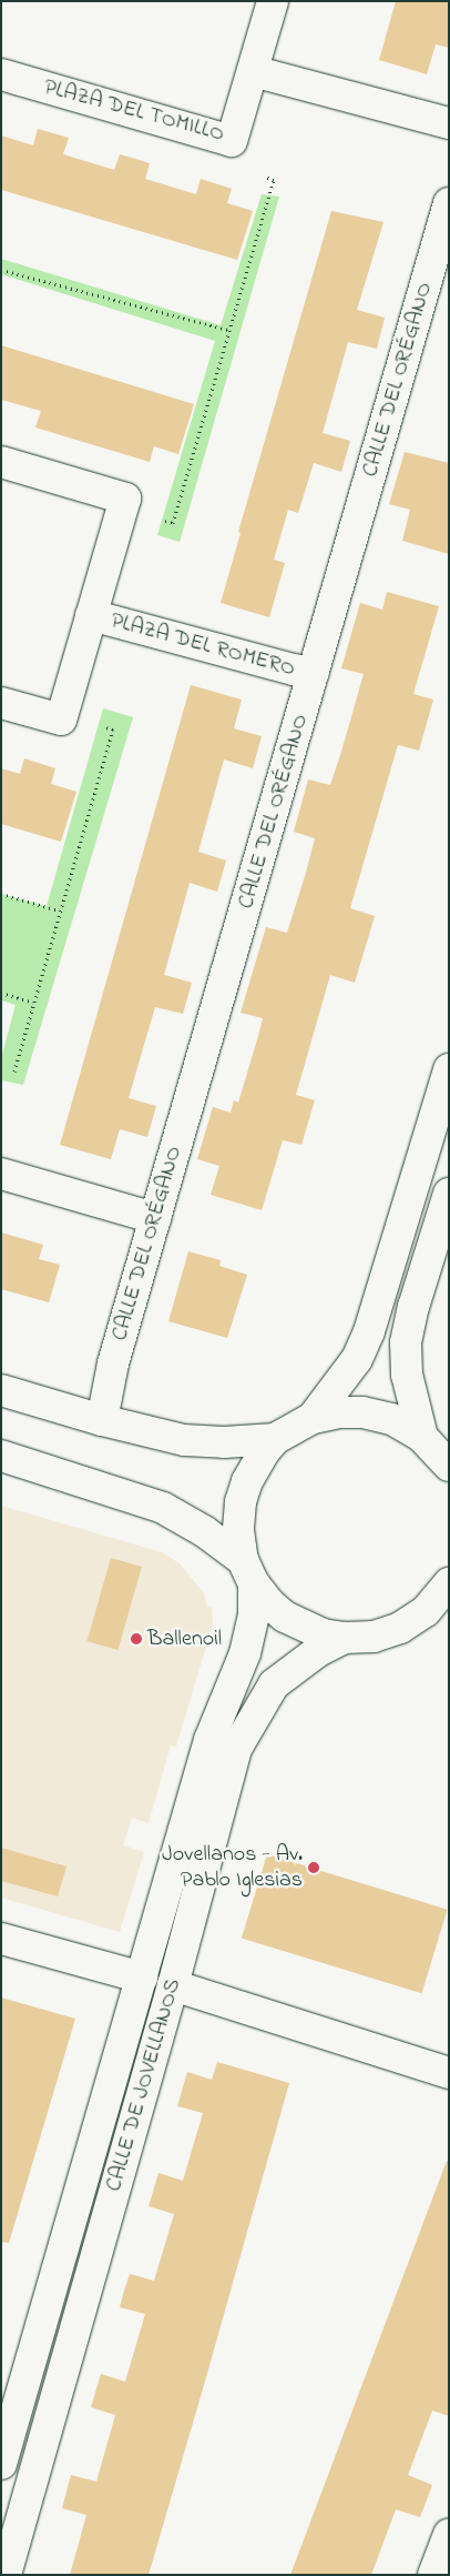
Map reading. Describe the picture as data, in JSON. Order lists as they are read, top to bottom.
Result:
{
  "streets": {
    "street": [
      "PLAZA DEL TOMILLO",
      "CALLE DEL ORÉGANO",
      "PLAZA DEL ROMERO",
      "CALLE DE JOVELLANOS"
    ]
  },
  "crossings": [
    ["CALLE DEL ORÉGANO", "PLAZA DEL ROMERO"]
  ],
  "places": ["Ballenoil", "Jovellanos - Av. Pablo Iglesias"]
}
